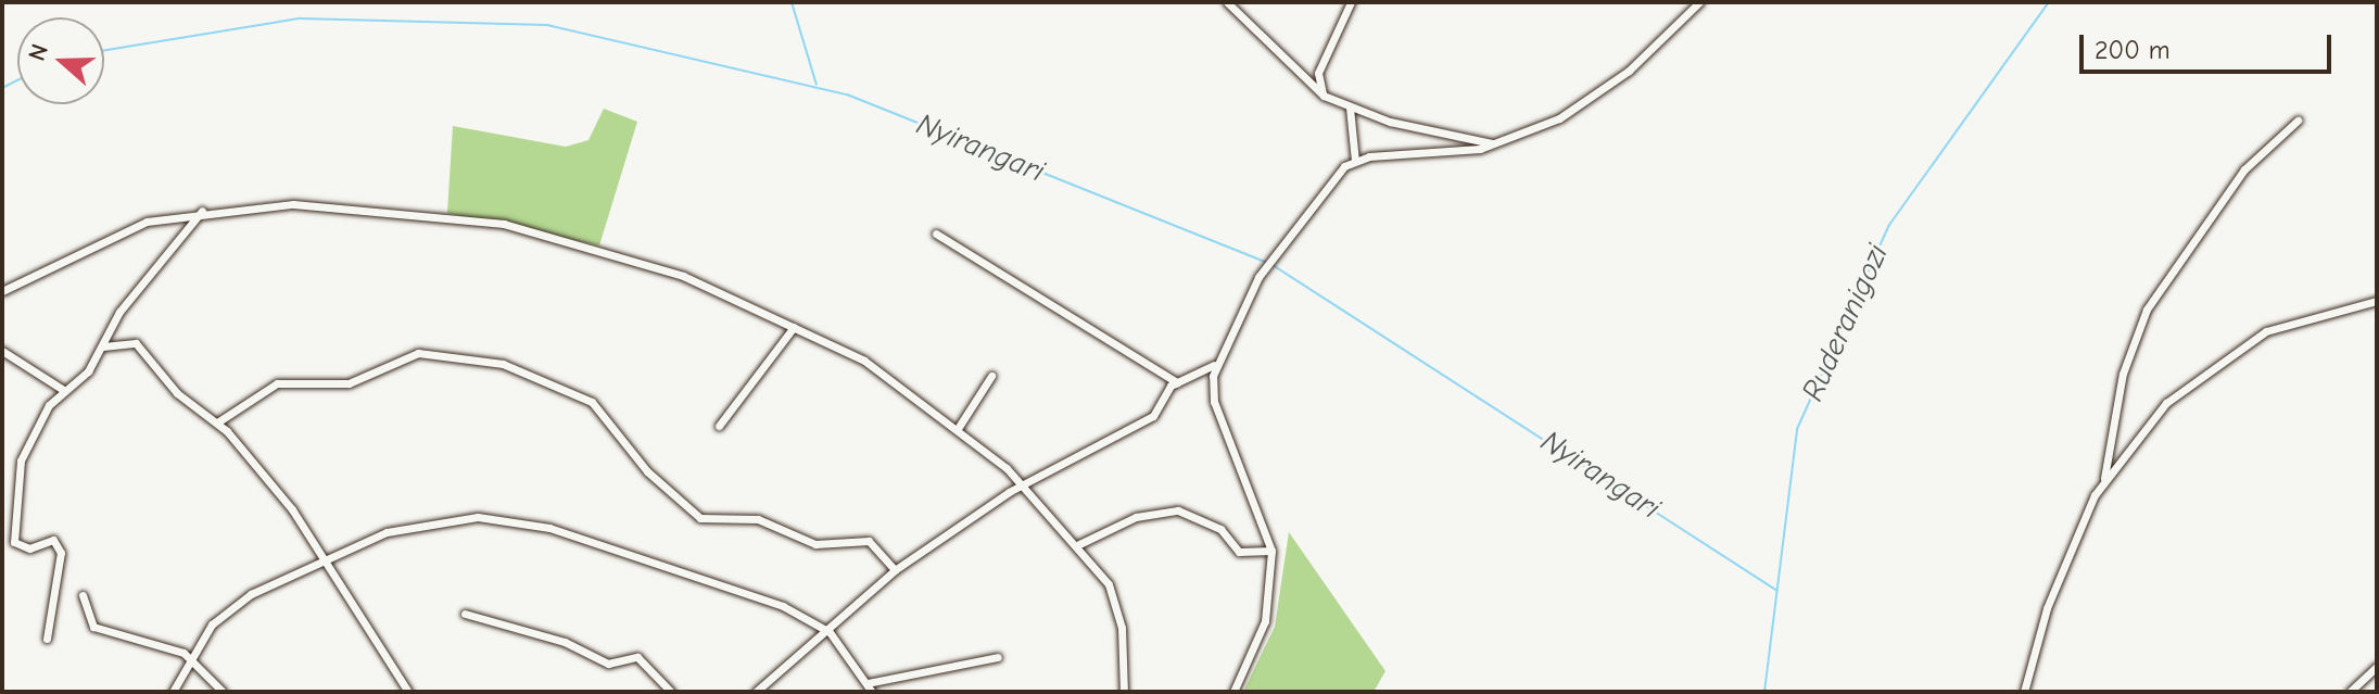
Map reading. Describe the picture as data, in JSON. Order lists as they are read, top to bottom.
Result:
{
  "water": ["Nyirangari", "Ruderanigozi"],
  "scale_bar": "200 m",
  "north": "left"
}
